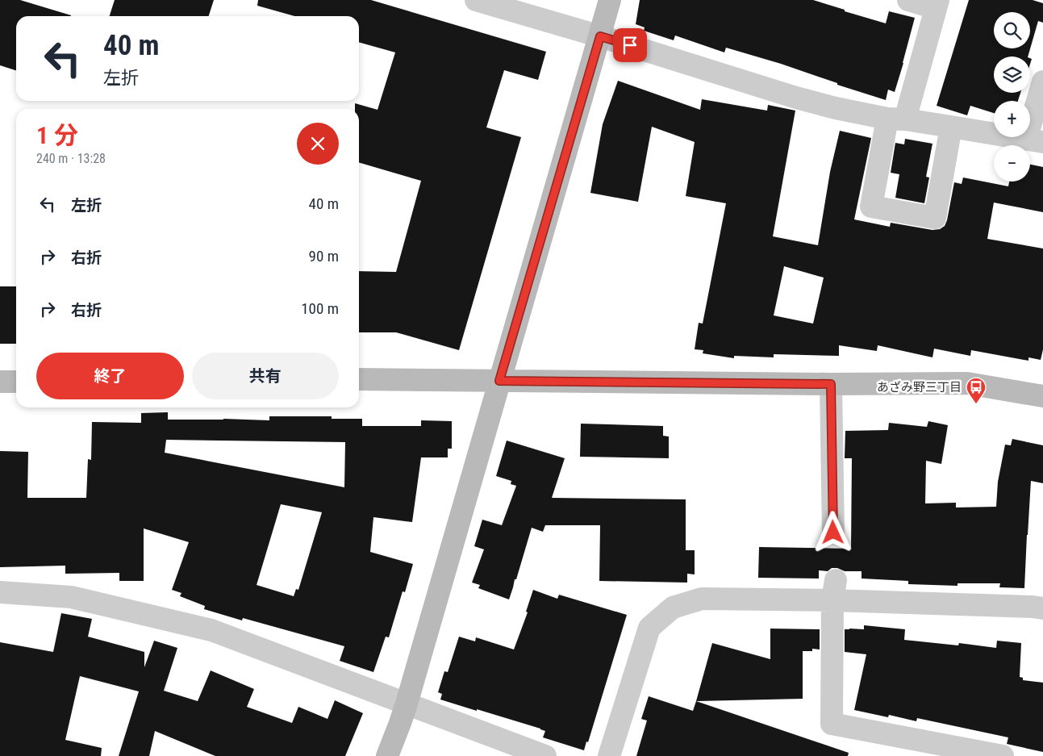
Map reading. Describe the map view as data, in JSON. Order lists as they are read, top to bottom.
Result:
{
  "places": {
    "bus stop": ["あざみ野三丁目"]
  },
  "page": {
    "map_buttons": ["+", "−"],
    "turn": ["40 m", "左折"],
    "heading": ["1 分", "240 m · 13:28"],
    "list": [
      {
        "name": "左折",
        "value": "40 m"
      },
      {
        "name": "右折",
        "value": "90 m"
      },
      {
        "name": "右折",
        "value": "100 m"
      }
    ],
    "buttons": ["終了", "共有"]
  }
}
